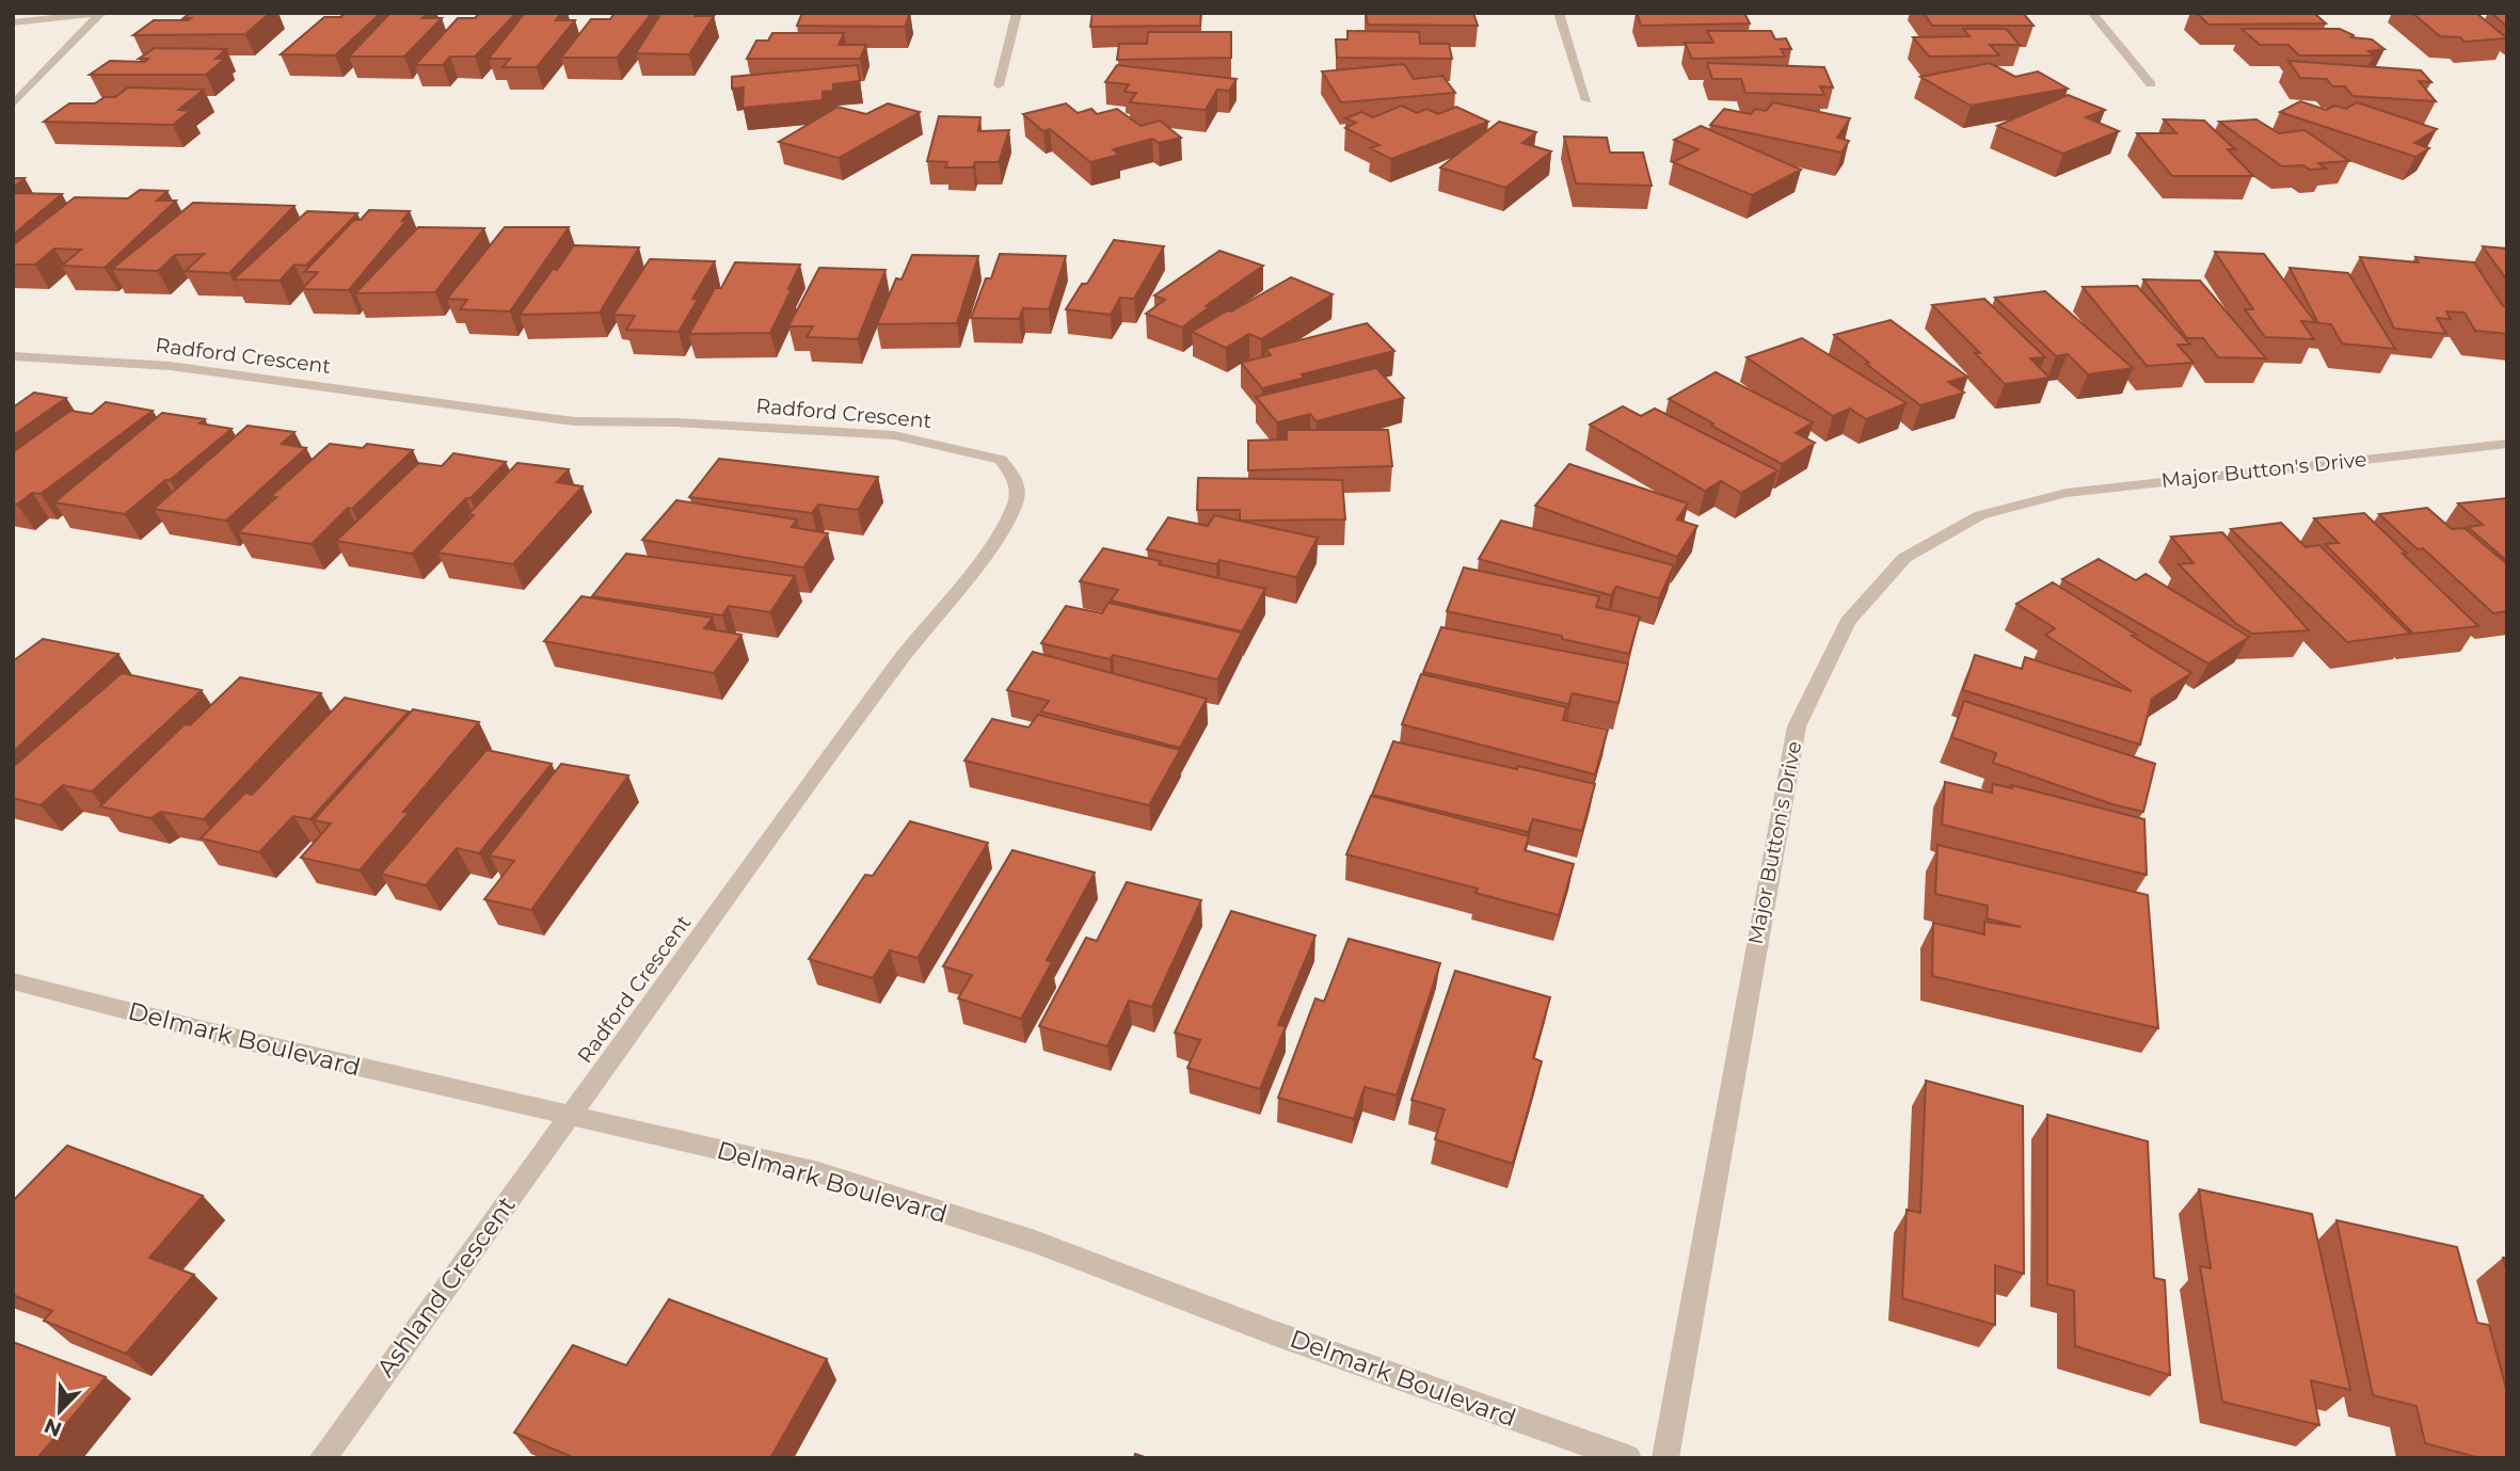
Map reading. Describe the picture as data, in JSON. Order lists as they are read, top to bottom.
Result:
{
  "streets": {
    "street": [
      "Radford Crescent",
      "Major Button's Drive",
      "Delmark Boulevard",
      "Ashland Crescent"
    ]
  },
  "crossings": [
    ["Radford Crescent", "Delmark Boulevard"],
    ["Radford Crescent", "Ashland Crescent"],
    ["Delmark Boulevard", "Ashland Crescent"]
  ],
  "north": "bottom left"
}
